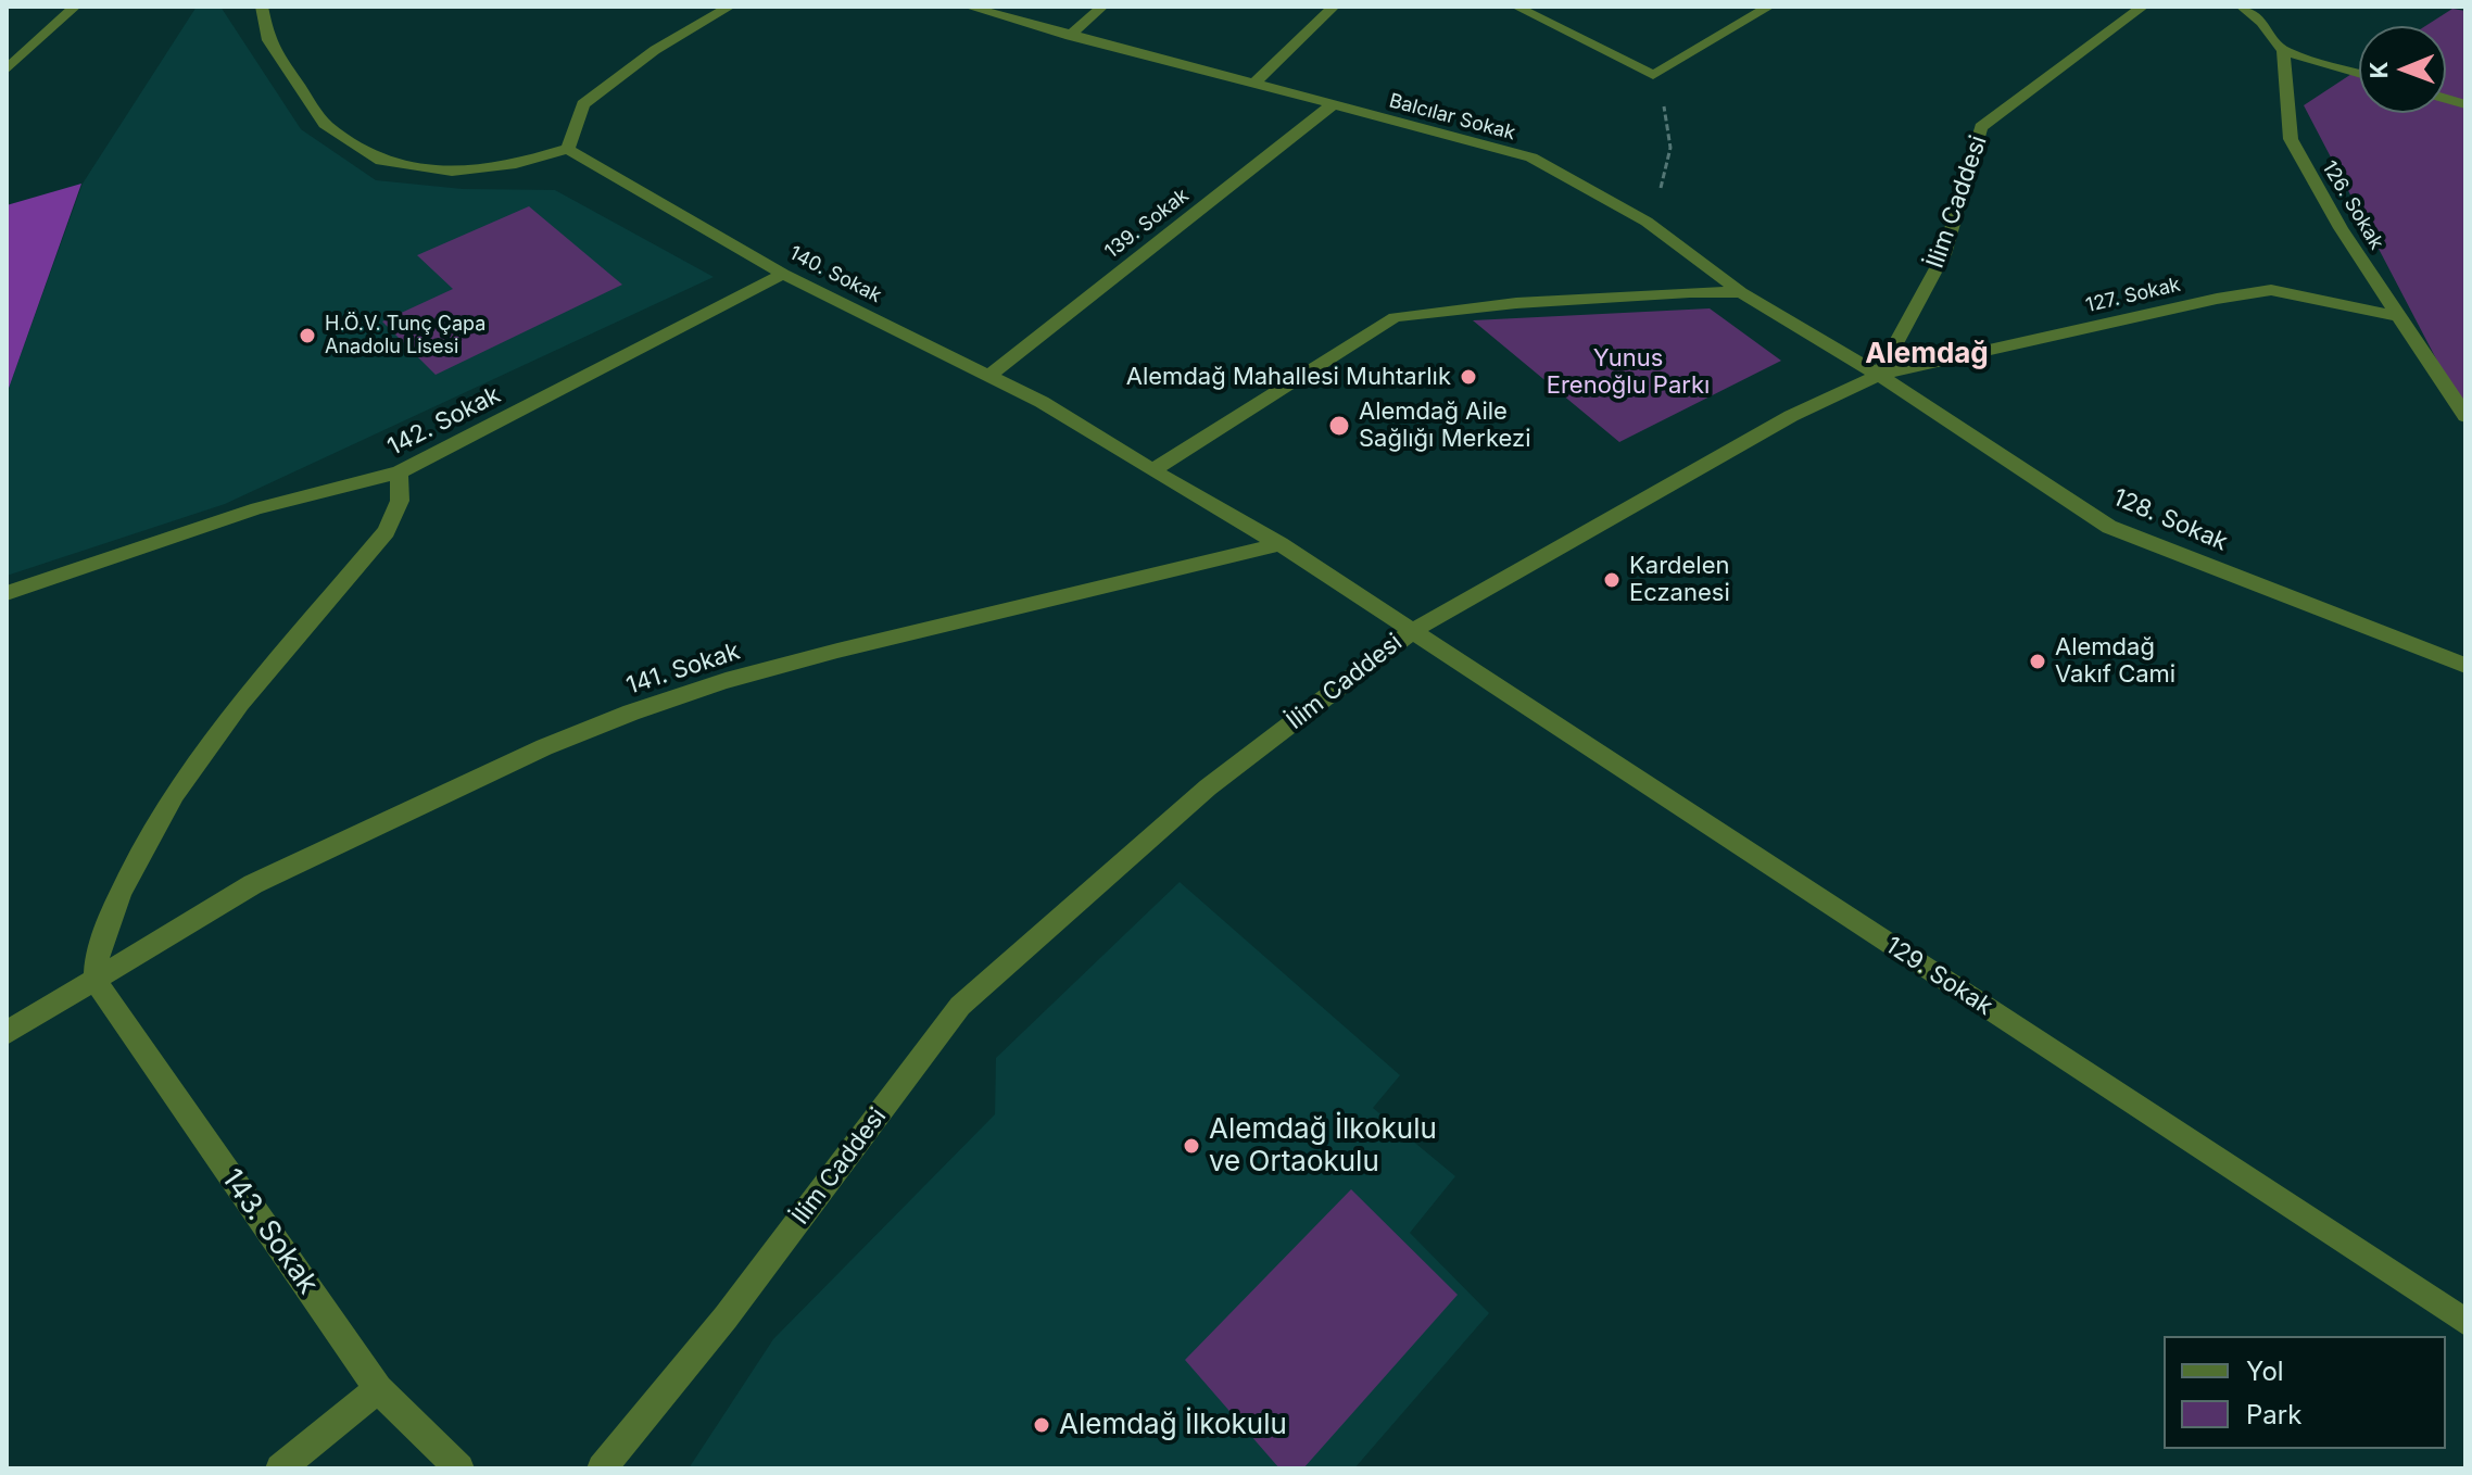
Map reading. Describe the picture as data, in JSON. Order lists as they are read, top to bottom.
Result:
{
  "streets": {
    "street": [
      "Balcılar Sokak",
      "İlim Caddesi",
      "126. Sokak",
      "139. Sokak",
      "140. Sokak",
      "127. Sokak",
      "142. Sokak",
      "128. Sokak",
      "141. Sokak",
      "129. Sokak",
      "143. Sokak"
    ]
  },
  "crossings": [
    ["Balcılar Sokak", "İlim Caddesi"],
    ["Balcılar Sokak", "139. Sokak"],
    ["Balcılar Sokak", "127. Sokak"],
    ["Balcılar Sokak", "128. Sokak"],
    ["İlim Caddesi", "127. Sokak"],
    ["İlim Caddesi", "128. Sokak"],
    ["İlim Caddesi", "129. Sokak"],
    ["126. Sokak", "127. Sokak"],
    ["139. Sokak", "140. Sokak"],
    ["140. Sokak", "142. Sokak"],
    ["140. Sokak", "141. Sokak"],
    ["127. Sokak", "128. Sokak"],
    ["141. Sokak", "143. Sokak"]
  ],
  "districts": ["Alemdağ"],
  "parks": ["Yunus Erenoğlu Parkı"],
  "places": [
    "H.Ö.V. Tunç Çapa Anadolu Lisesi",
    "Alemdağ Mahallesi Muhtarlık",
    "Alemdağ Aile Sağlığı Merkezi",
    "Kardelen Eczanesi",
    "Alemdağ Vakıf Cami",
    "Alemdağ İlkokulu ve Ortaokulu",
    "Alemdağ İlkokulu"
  ],
  "legend": ["Yol", "Park"],
  "north": "left"
}
